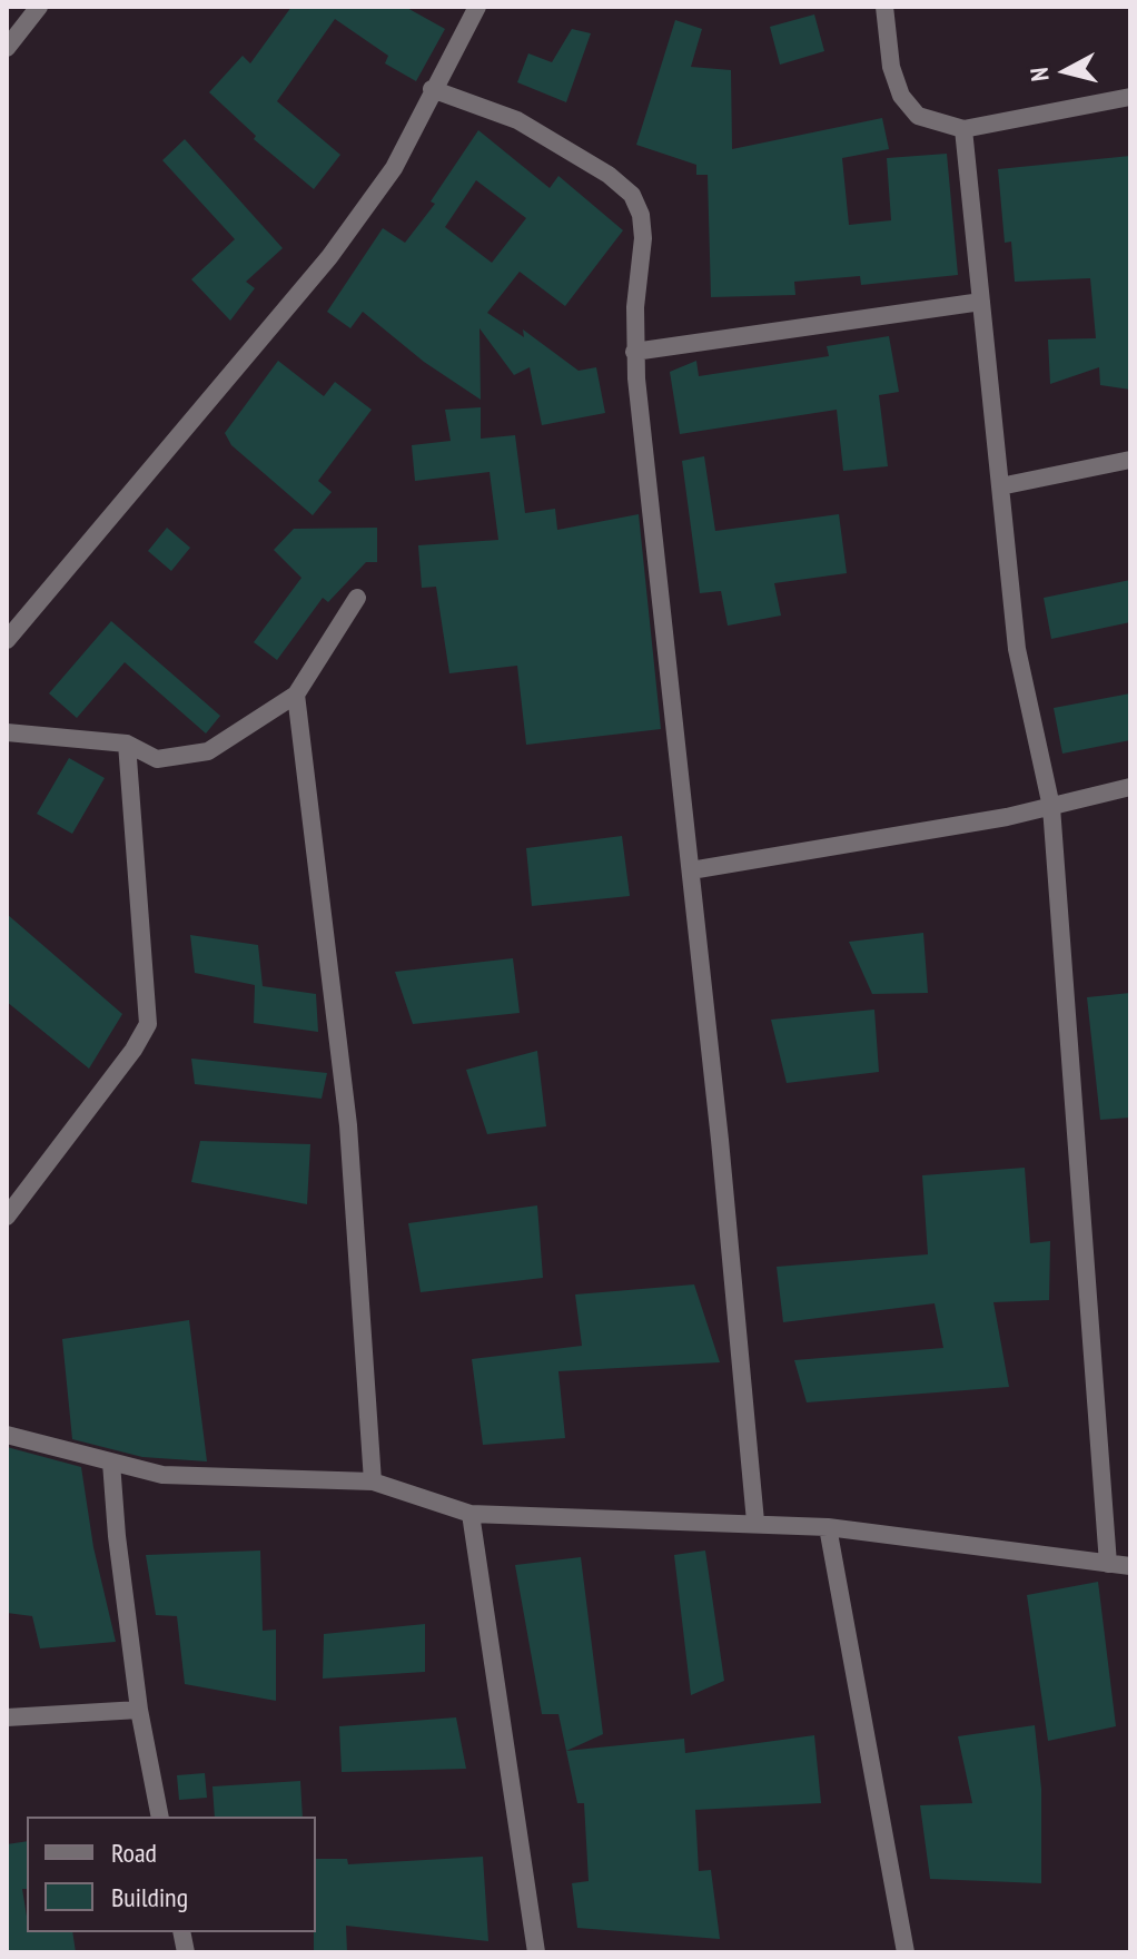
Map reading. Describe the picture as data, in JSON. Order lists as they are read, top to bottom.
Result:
{
  "legend": ["Road", "Building"],
  "north": "left"
}
